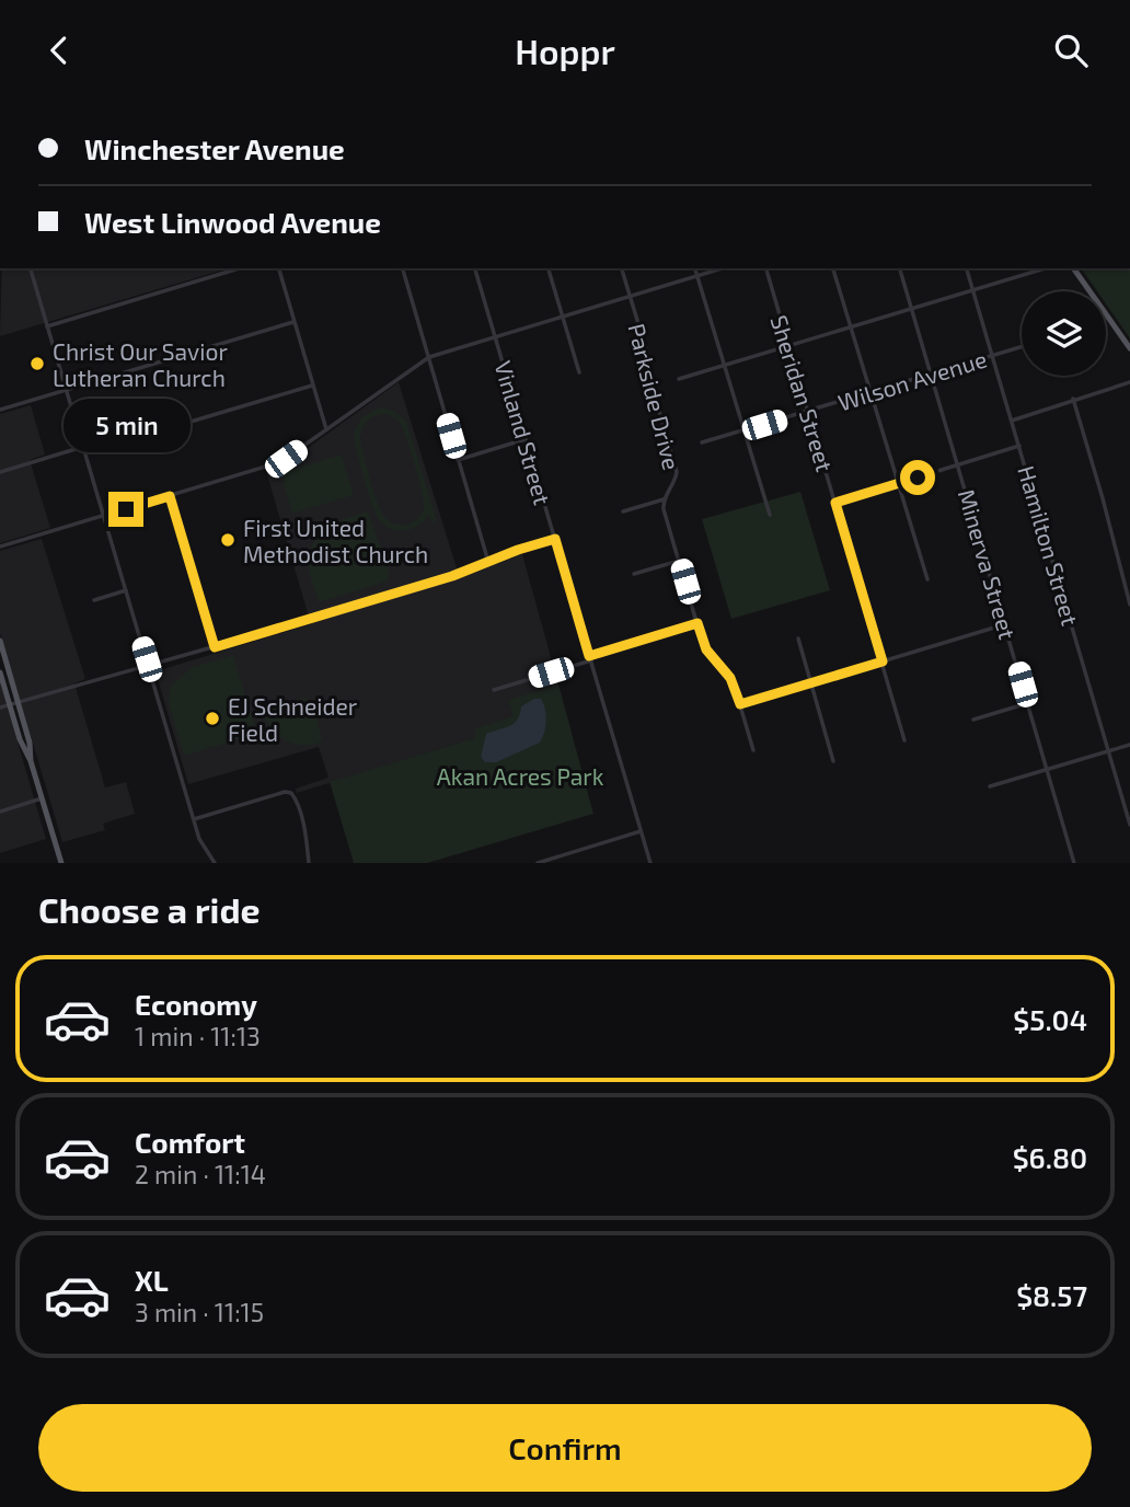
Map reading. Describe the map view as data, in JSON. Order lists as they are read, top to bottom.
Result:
{
  "streets": {
    "street": [
      "Wilson Avenue",
      "Sheridan Street",
      "Parkside Drive",
      "Vinland Street",
      "Hamilton Street",
      "Minerva Street"
    ]
  },
  "crossings": [
    ["Wilson Avenue", "Sheridan Street"],
    ["Wilson Avenue", "Hamilton Street"],
    ["Wilson Avenue", "Minerva Street"]
  ],
  "parks": ["Akan Acres Park"],
  "places": ["Christ Our Savior Lutheran Church", "First United Methodist Church", "EJ Schneider Field"],
  "page": {
    "header": "Hoppr",
    "banner": ["Winchester Avenue", "West Linwood Avenue"],
    "bubble": "5 min",
    "heading": "Choose a ride",
    "list": [
      {
        "name": "Economy",
        "note": "1 min · 11:13",
        "value": "$5.04"
      },
      {
        "name": "Comfort",
        "note": "2 min · 11:14",
        "value": "$6.80"
      },
      {
        "name": "XL",
        "note": "3 min · 11:15",
        "value": "$8.57"
      }
    ],
    "buttons": "Confirm"
  }
}
